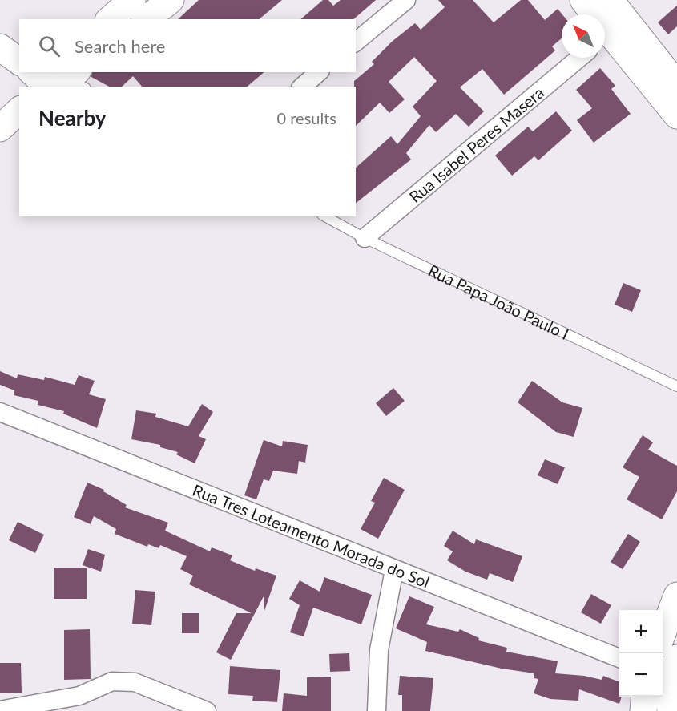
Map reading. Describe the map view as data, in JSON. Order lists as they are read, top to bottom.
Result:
{
  "streets": {
    "street": ["Rua Isabel Peres Masera", "Rua Tres Loteamento Morada do Sol"],
    "lane": ["Rua Papa João Paulo I"]
  },
  "crossings": [
    ["Rua Isabel Peres Masera", "Rua Papa João Paulo I"]
  ],
  "north": "top left",
  "page": {
    "search": "Search here",
    "heading": ["Nearby", "0 results"],
    "map_buttons": ["+", "−"]
  }
}
